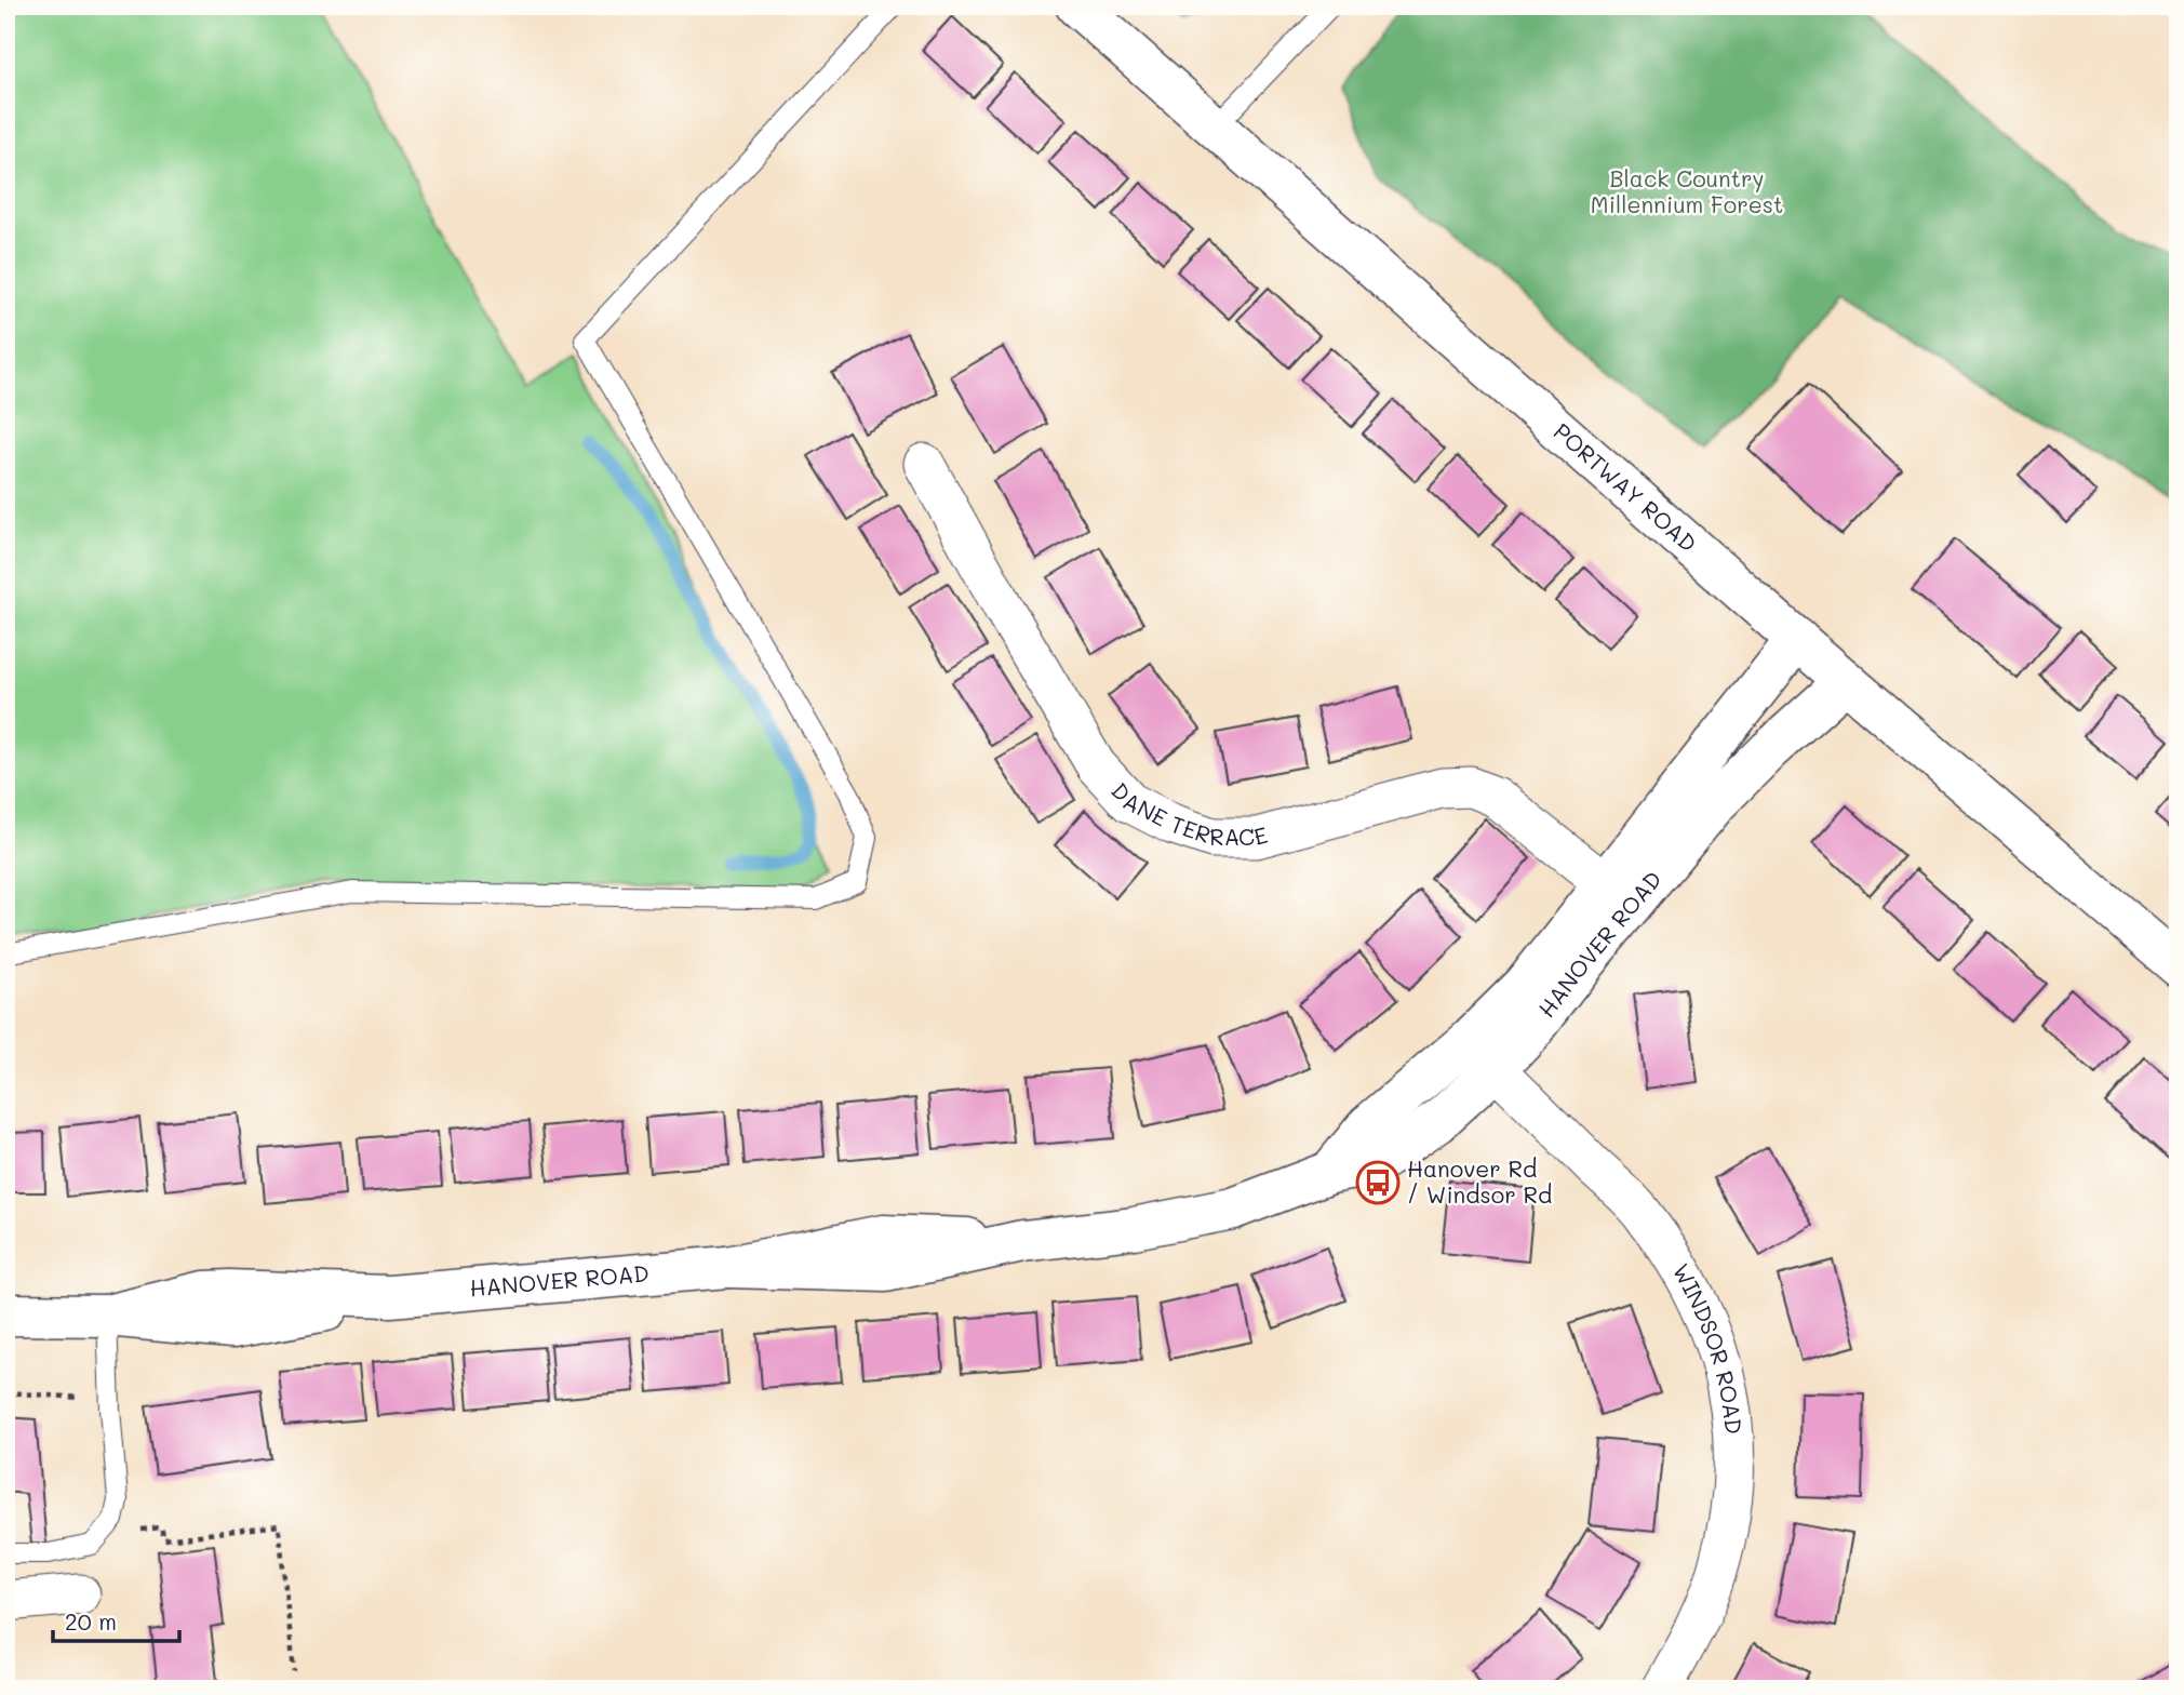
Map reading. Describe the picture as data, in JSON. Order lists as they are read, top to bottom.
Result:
{
  "streets": {
    "street": [
      "PORTWAY ROAD",
      "DANE TERRACE",
      "HANOVER ROAD",
      "WINDSOR ROAD"
    ]
  },
  "crossings": [
    ["PORTWAY ROAD", "HANOVER ROAD"],
    ["DANE TERRACE", "HANOVER ROAD"],
    ["HANOVER ROAD", "WINDSOR ROAD"]
  ],
  "parks": ["Black Country Millennium Forest"],
  "places": {
    "bus stop": ["Hanover Rd / Windsor Rd"]
  },
  "scale_bar": "20 m"
}
